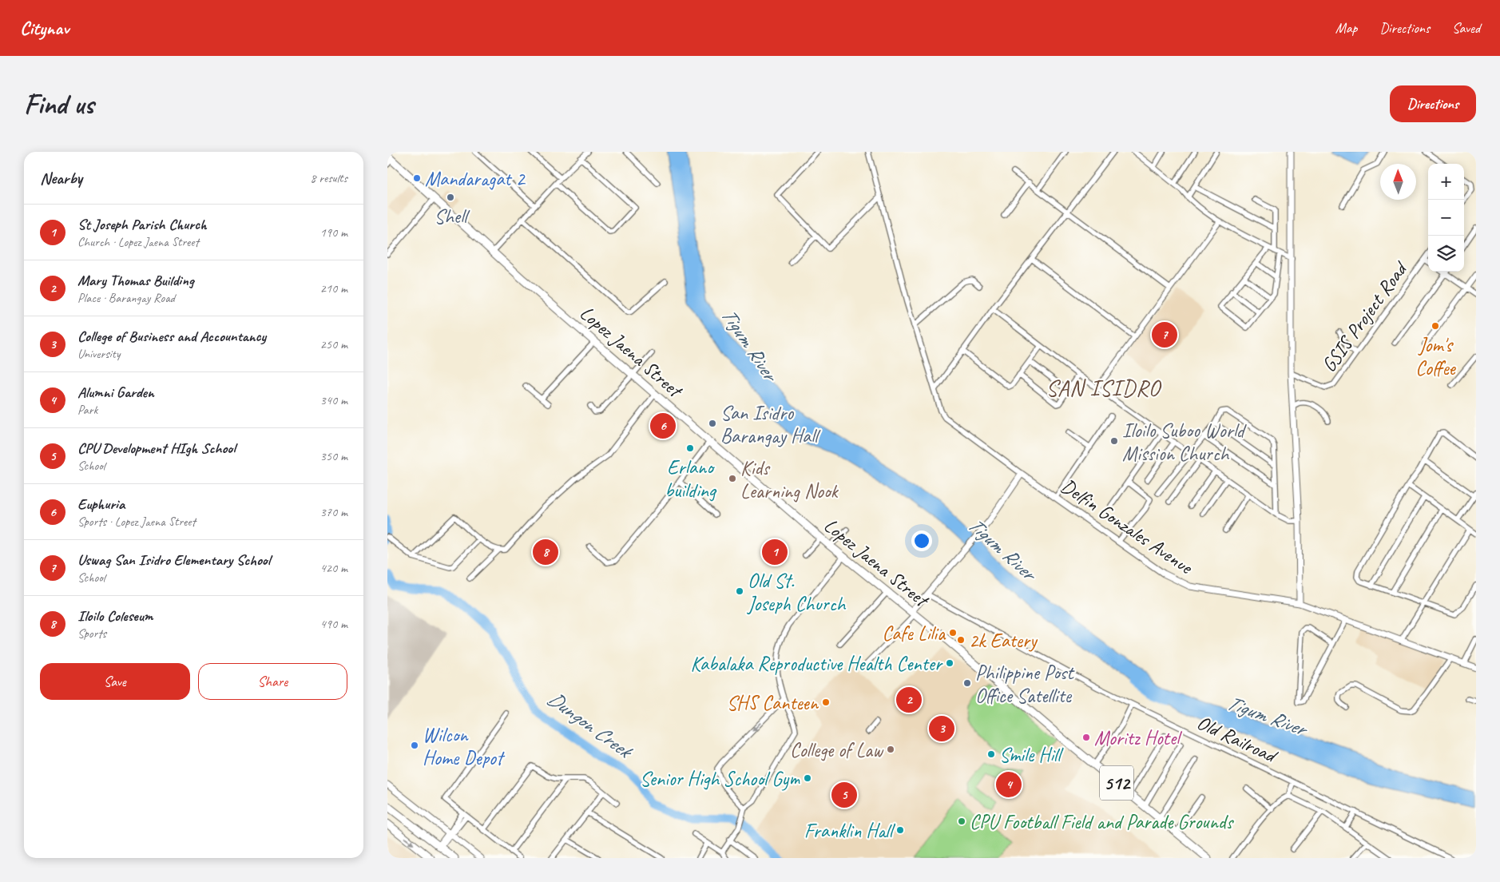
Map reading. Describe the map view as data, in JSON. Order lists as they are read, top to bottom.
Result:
{
  "streets": {
    "main road": ["Lopez Jaena Street", "512"],
    "street": ["GSIS Project Road", "Delfin Gonzales Avenue", "Old Railroad"]
  },
  "districts": ["SAN ISIDRO"],
  "water": ["Tigum River", "Dungon Creek"],
  "places": [
    "Mandaragat 2",
    "Shell",
    "Jom's Coffee",
    "San Isidro Barangay Hall",
    "Iloilo Suboo World Mission Church",
    "Erlano building",
    "Kids Learning Nook",
    "Old St. Joseph Church",
    "Cafe Lilia",
    "2k Eatery",
    "Kabalaka Reproductive Health Center",
    "Philippine Post Office Satellite",
    "SHS Canteen",
    "Moritz Hotel",
    "Wilcon Home Depot",
    "College of Law",
    "Smile Hill",
    "Senior High School Gym",
    "CPU Football Field and Parade Grounds",
    "Franklin Hall"
  ],
  "north": "top",
  "page": {
    "header": "Citynav",
    "nav": ["Map", "Directions", "Saved"],
    "buttons": [
      "Directions",
      ["Save", "Share"]
    ],
    "title": "Find us",
    "heading": ["Nearby", "8 results"],
    "map_buttons": ["+", "−"],
    "list": [
      {
        "mark": "1",
        "name": "St Joseph Parish Church",
        "note": "Church · Lopez Jaena Street",
        "value": "190 m"
      },
      {
        "mark": "2",
        "name": "Mary Thomas Building",
        "note": "Place · Barangay Road",
        "value": "210 m"
      },
      {
        "mark": "3",
        "name": "College of Business and Accountancy",
        "note": "University",
        "value": "250 m"
      },
      {
        "mark": "4",
        "name": "Alumni Garden",
        "note": "Park",
        "value": "340 m"
      },
      {
        "mark": "5",
        "name": "CPU Development HIgh School",
        "note": "School",
        "value": "350 m"
      },
      {
        "mark": "6",
        "name": "Euphuria",
        "note": "Sports · Lopez Jaena Street",
        "value": "370 m"
      },
      {
        "mark": "7",
        "name": "Uswag San Isidro Elementary School",
        "note": "School",
        "value": "420 m"
      },
      {
        "mark": "8",
        "name": "Iloilo Coleseum",
        "note": "Sports",
        "value": "490 m"
      }
    ],
    "pins": [
      "7",
      "6",
      "1",
      "8",
      "2",
      "3",
      "4",
      "5"
    ]
  }
}
